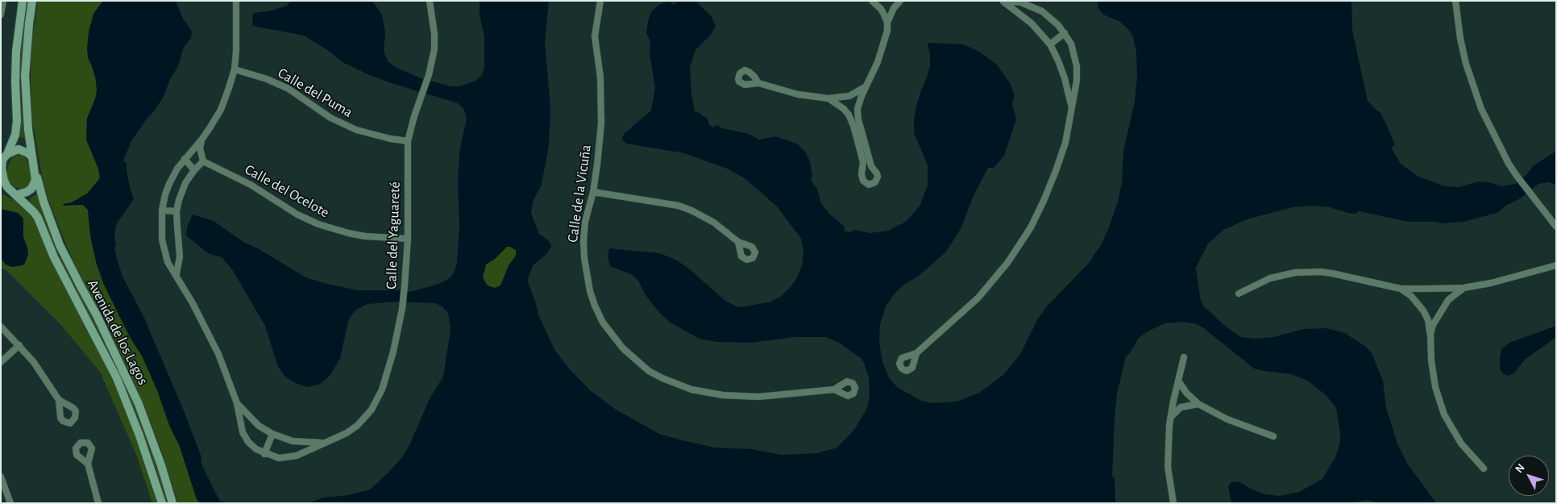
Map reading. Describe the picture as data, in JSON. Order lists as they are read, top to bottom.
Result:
{
  "streets": {
    "street": [
      "Calle del Puma",
      "Calle del Ocelote",
      "Calle de la Vicuña",
      "Calle del Yaguareté",
      "Avenida de los Lagos"
    ]
  },
  "crossings": [
    ["Calle del Puma", "Calle del Yaguareté"],
    ["Calle del Ocelote", "Calle del Yaguareté"]
  ],
  "north": "top left"
}
